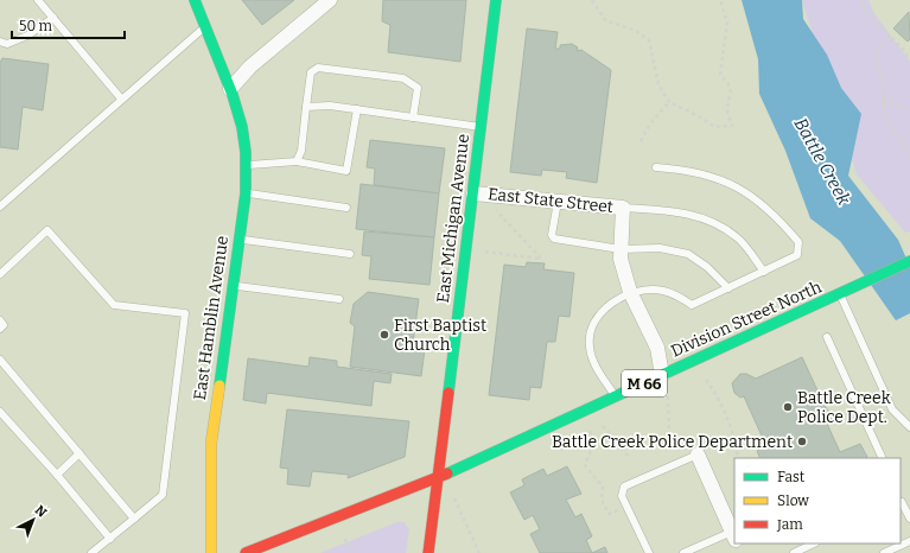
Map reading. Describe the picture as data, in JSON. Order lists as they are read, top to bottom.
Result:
{
  "streets": {
    "main road": [
      "East Michigan Avenue",
      "East Hamblin Avenue",
      "Division Street North",
      "M 66"
    ],
    "street": ["East State Street"]
  },
  "crossings": [
    ["East State Street", "East Michigan Avenue"],
    ["East State Street", "Division Street North"],
    ["East Michigan Avenue", "Division Street North"],
    ["East Michigan Avenue", "M 66"],
    ["Division Street North", "M 66"]
  ],
  "water": ["Battle Creek"],
  "places": ["First Baptist Church", "Battle Creek Police Dept.", "Battle Creek Police Department"],
  "legend": ["Fast", "Slow", "Jam"],
  "scale_bar": "50 m",
  "north": "top right"
}
